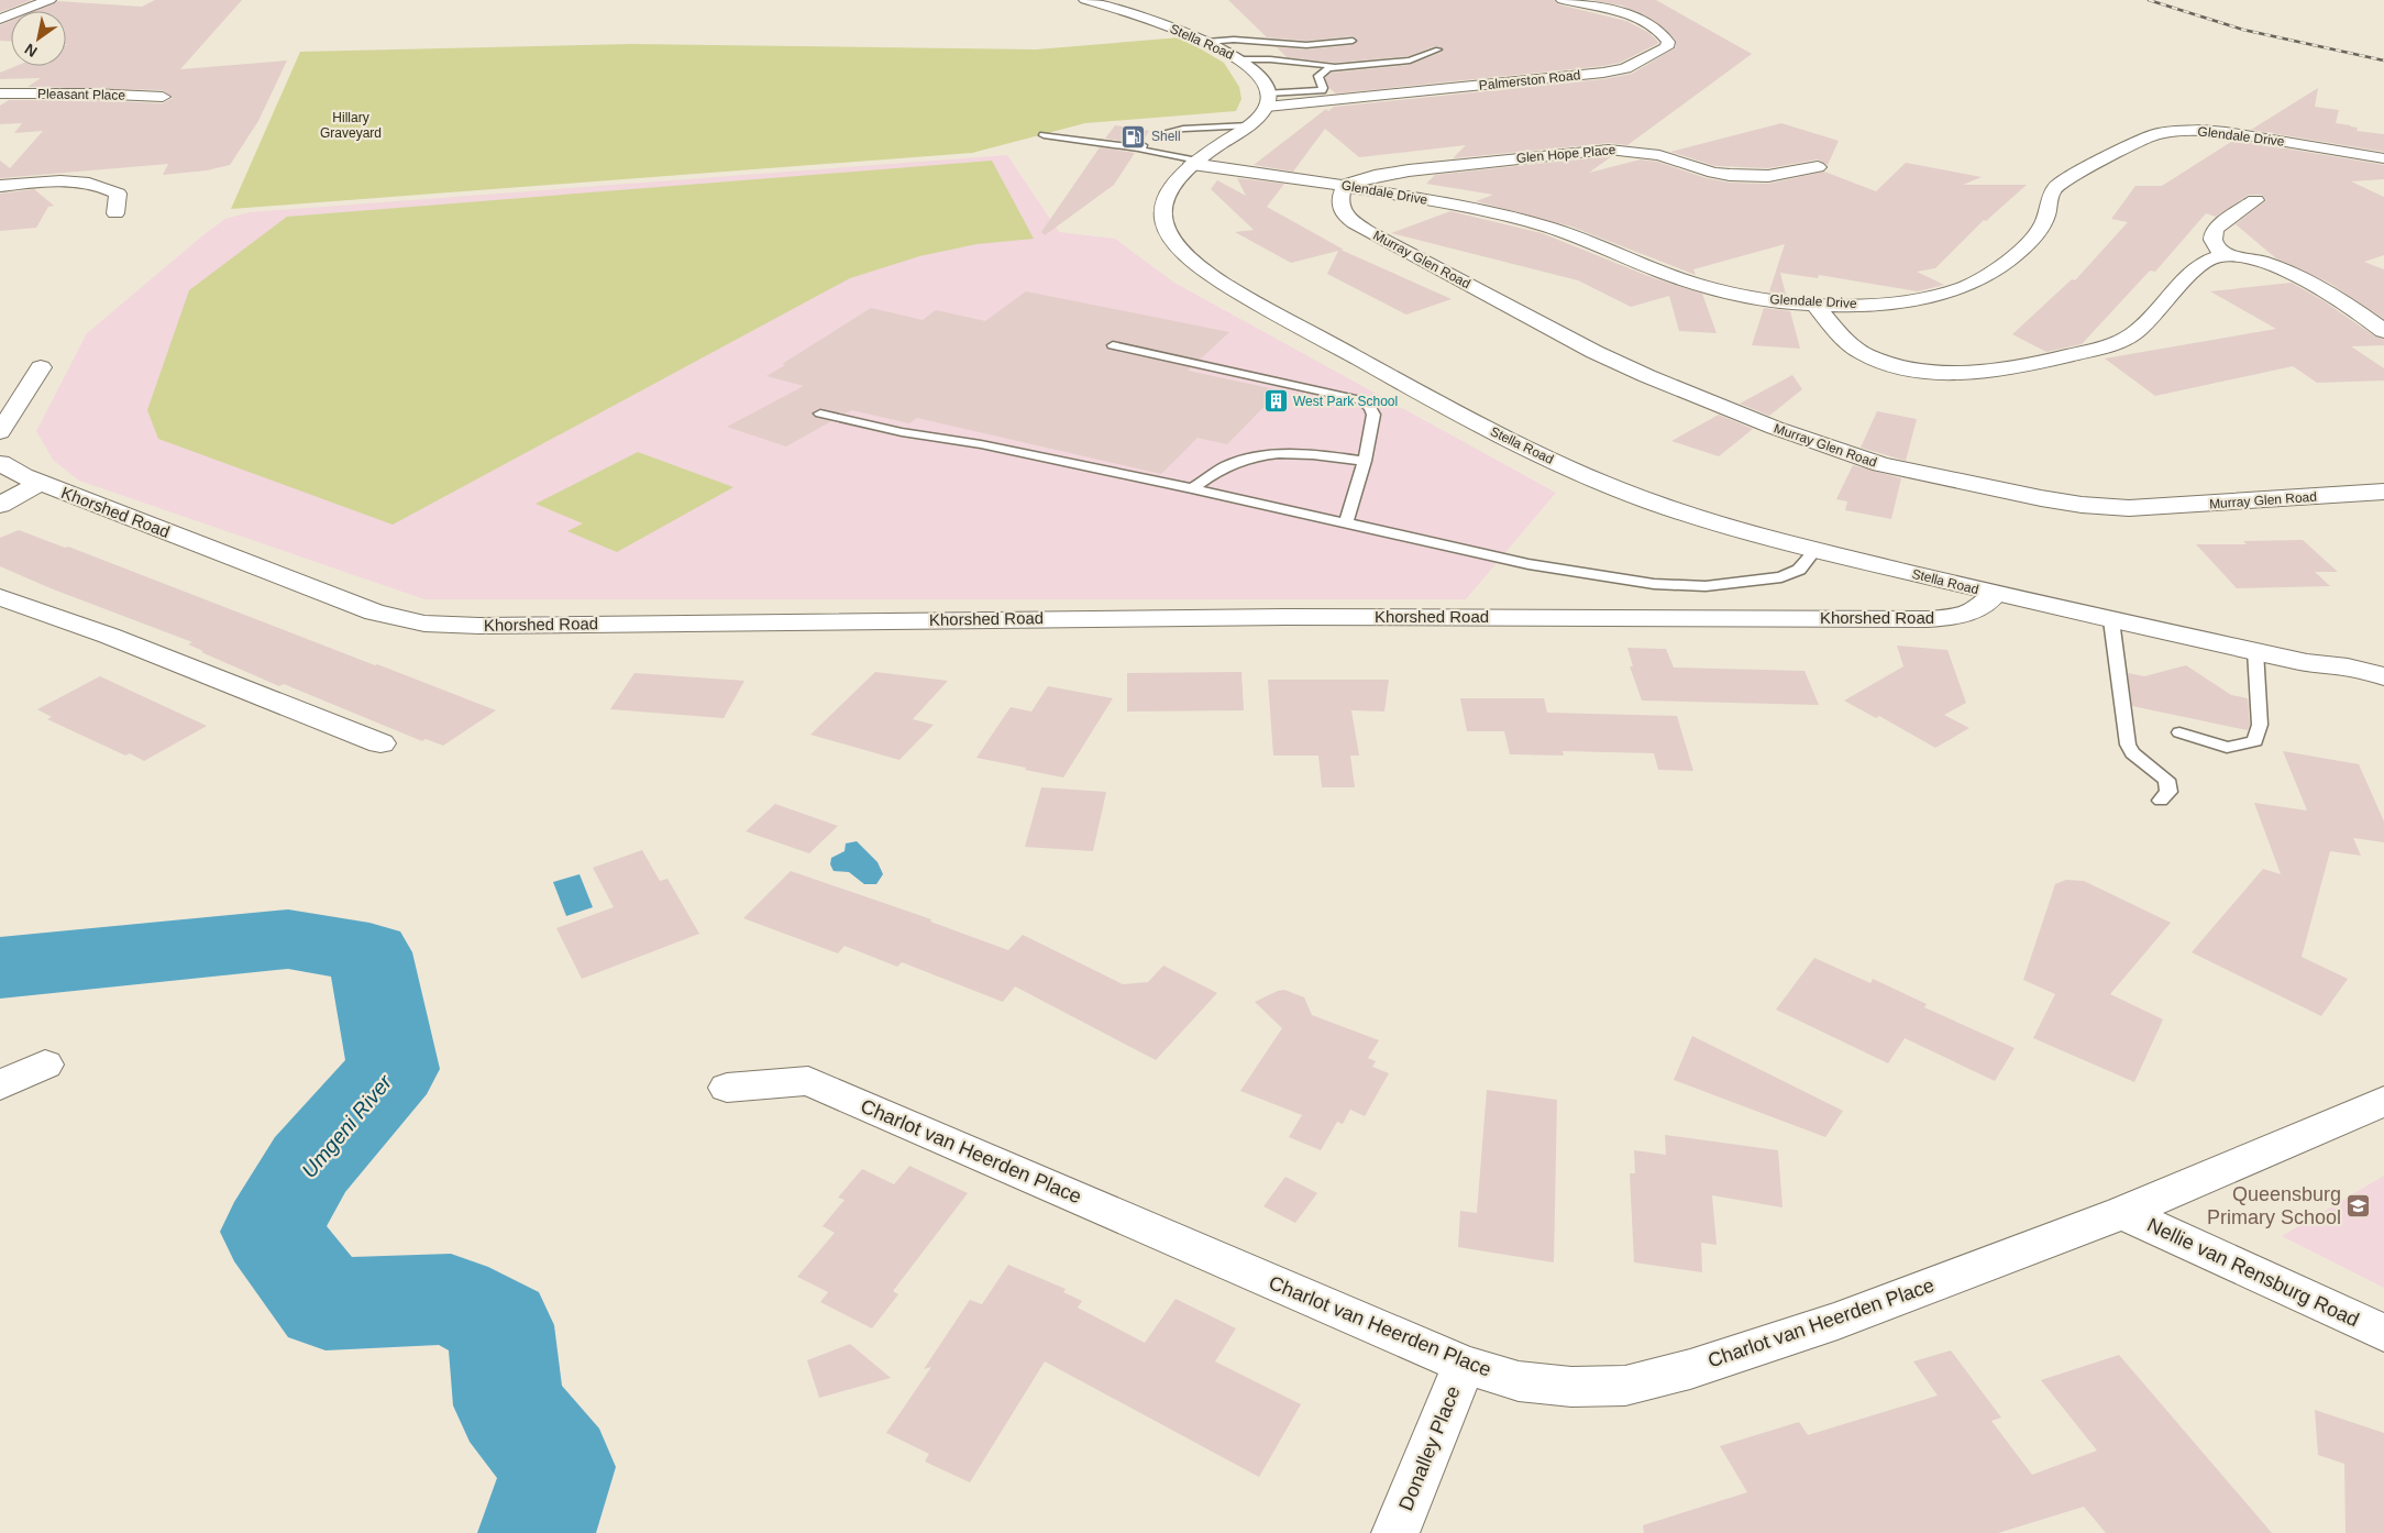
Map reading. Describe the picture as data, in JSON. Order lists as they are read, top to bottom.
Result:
{
  "streets": {
    "street": [
      "Stella Road",
      "Palmerston Road",
      "Pleasant Place",
      "Glendale Drive",
      "Glen Hope Place",
      "Murray Glen Road",
      "Khorshed Road",
      "Charlot van Heerden Place",
      "Nellie van Rensburg Road",
      "Donalley Place"
    ]
  },
  "crossings": [
    ["Stella Road", "Palmerston Road"],
    ["Stella Road", "Glendale Drive"],
    ["Stella Road", "Khorshed Road"],
    ["Glendale Drive", "Glen Hope Place"],
    ["Glendale Drive", "Murray Glen Road"],
    ["Glen Hope Place", "Murray Glen Road"],
    ["Charlot van Heerden Place", "Nellie van Rensburg Road"],
    ["Charlot van Heerden Place", "Donalley Place"]
  ],
  "water": ["Umgeni River"],
  "parks": ["Hillary Graveyard"],
  "places": {
    "fuel station": ["Shell"],
    "building": ["West Park School"],
    "school or university": ["Queensburg Primary School"]
  },
  "north": "bottom left"
}
